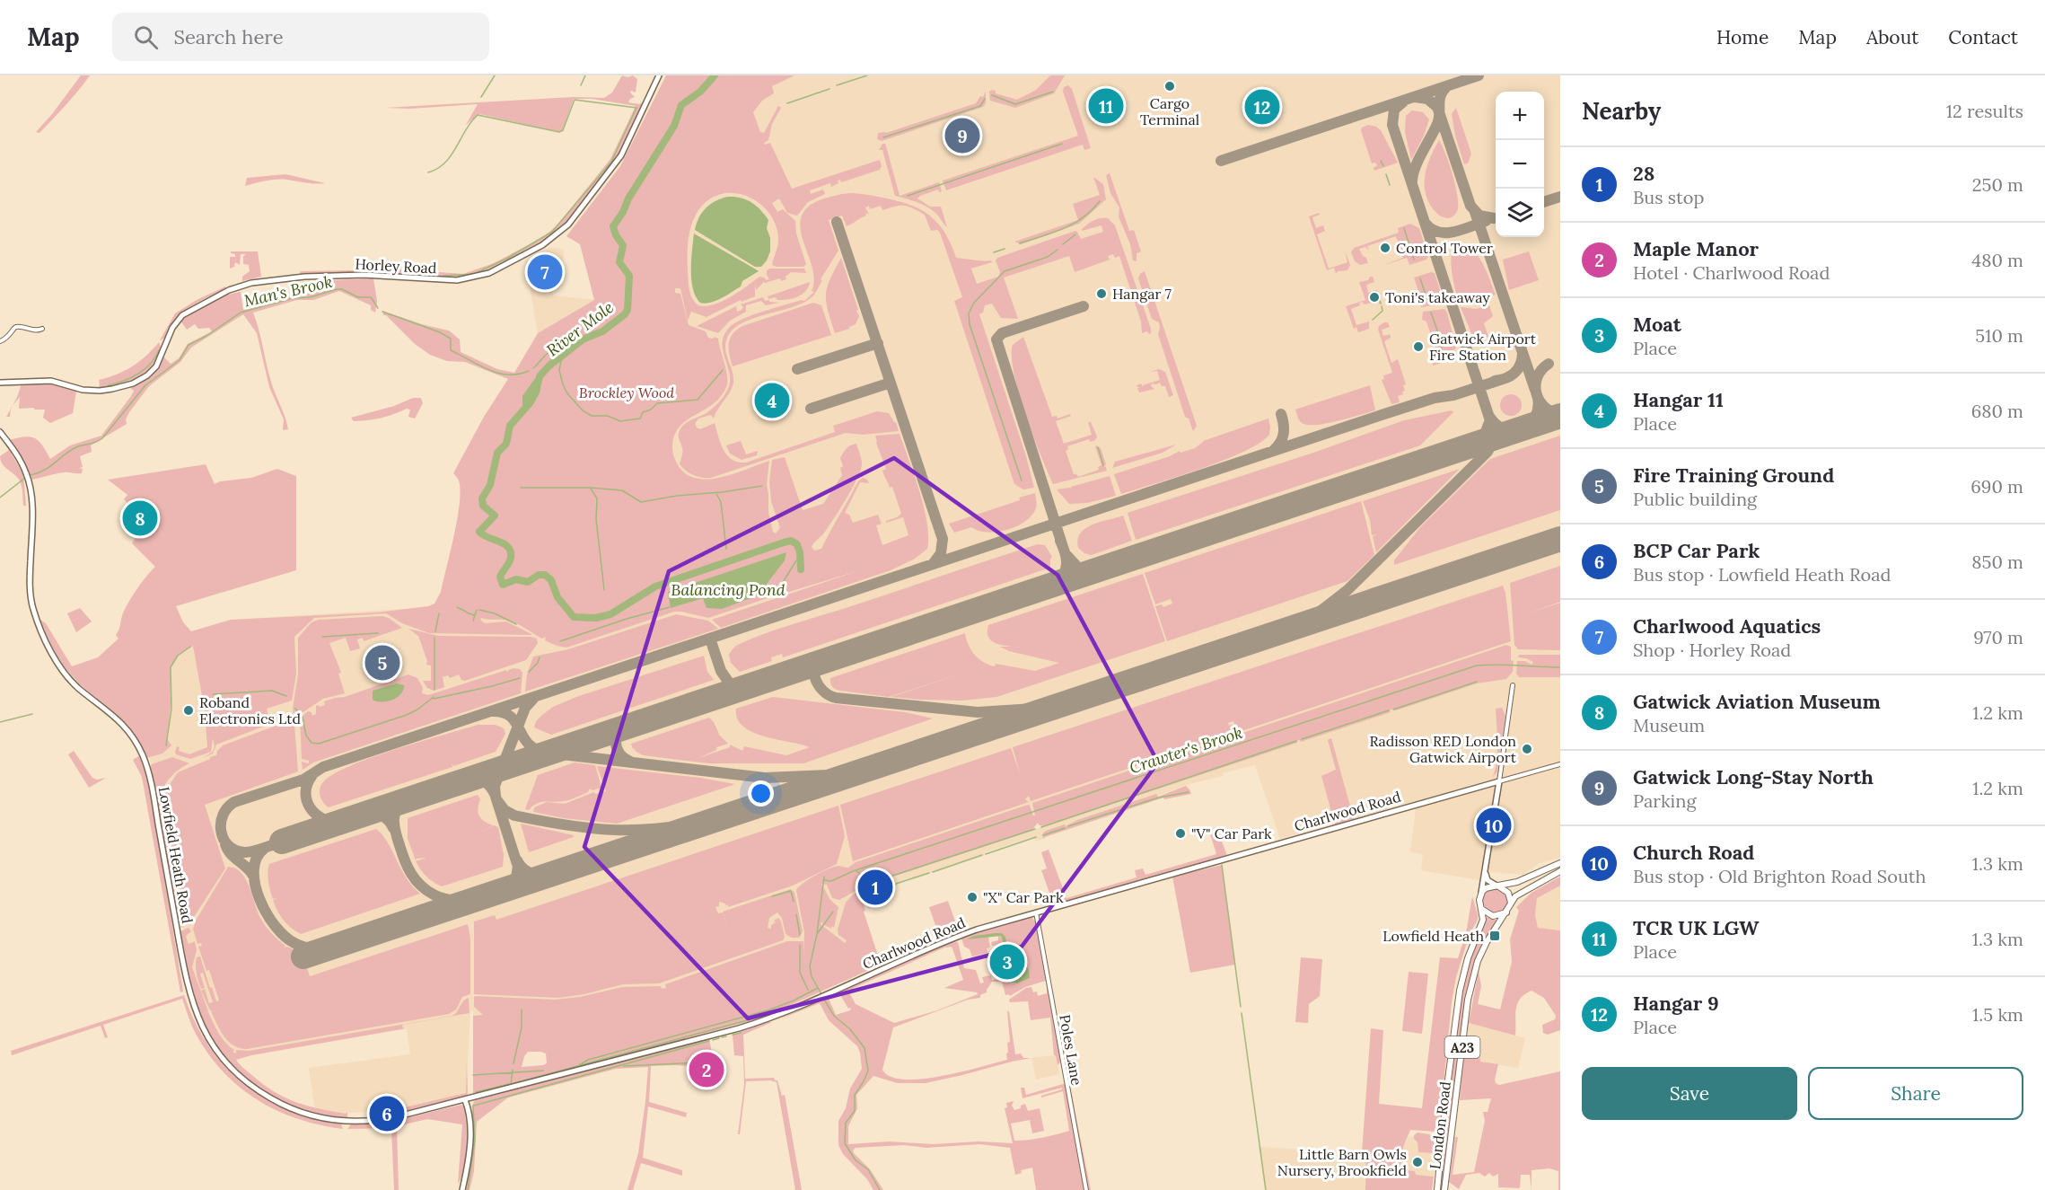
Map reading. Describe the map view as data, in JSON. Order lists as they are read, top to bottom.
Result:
{
  "streets": {
    "main road": ["A23", "London Road"],
    "street": [
      "Horley Road",
      "Charlwood Road",
      "Lowfield Heath Road",
      "Poles Lane"
    ]
  },
  "crossings": [
    ["Charlwood Road", "Lowfield Heath Road"],
    ["Charlwood Road", "Poles Lane"]
  ],
  "water": [
    "Man's Brook",
    "River Mole",
    "Balancing Pond",
    "Crawter's Brook"
  ],
  "parks": ["Brockley Wood"],
  "places": {
    "other": [
      "Cargo Terminal",
      "Control Tower",
      "Hangar 7",
      "Toni's takeaway",
      "Gatwick Airport Fire Station",
      "Roband Electronics Ltd",
      "Radisson RED London Gatwick Airport",
      "\"V\" Car Park",
      "\"X\" Car Park",
      "Little Barn Owls Nursery, Brookfield"
    ],
    "transit": ["Lowfield Heath"]
  },
  "page": {
    "header": "Map",
    "search": "Search here",
    "nav": [
      "Home",
      "Map",
      "About",
      "Contact"
    ],
    "heading": ["Nearby", "12 results"],
    "pins": [
      "11",
      "12",
      "9",
      "7",
      "4",
      "8",
      "5",
      "10",
      "1",
      "3",
      "2",
      "6"
    ],
    "map_buttons": ["+", "−"],
    "list": [
      {
        "mark": "1",
        "name": "28",
        "note": "Bus stop",
        "value": "250 m"
      },
      {
        "mark": "2",
        "name": "Maple Manor",
        "note": "Hotel · Charlwood Road",
        "value": "480 m"
      },
      {
        "mark": "3",
        "name": "Moat",
        "note": "Place",
        "value": "510 m"
      },
      {
        "mark": "4",
        "name": "Hangar 11",
        "note": "Place",
        "value": "680 m"
      },
      {
        "mark": "5",
        "name": "Fire Training Ground",
        "note": "Public building",
        "value": "690 m"
      },
      {
        "mark": "6",
        "name": "BCP Car Park",
        "note": "Bus stop · Lowfield Heath Road",
        "value": "850 m"
      },
      {
        "mark": "7",
        "name": "Charlwood Aquatics",
        "note": "Shop · Horley Road",
        "value": "970 m"
      },
      {
        "mark": "8",
        "name": "Gatwick Aviation Museum",
        "note": "Museum",
        "value": "1.2 km"
      },
      {
        "mark": "9",
        "name": "Gatwick Long-Stay North",
        "note": "Parking",
        "value": "1.2 km"
      },
      {
        "mark": "10",
        "name": "Church Road",
        "note": "Bus stop · Old Brighton Road South",
        "value": "1.3 km"
      },
      {
        "mark": "11",
        "name": "TCR UK LGW",
        "note": "Place",
        "value": "1.3 km"
      },
      {
        "mark": "12",
        "name": "Hangar 9",
        "note": "Place",
        "value": "1.5 km"
      }
    ],
    "buttons": ["Save", "Share"]
  }
}
